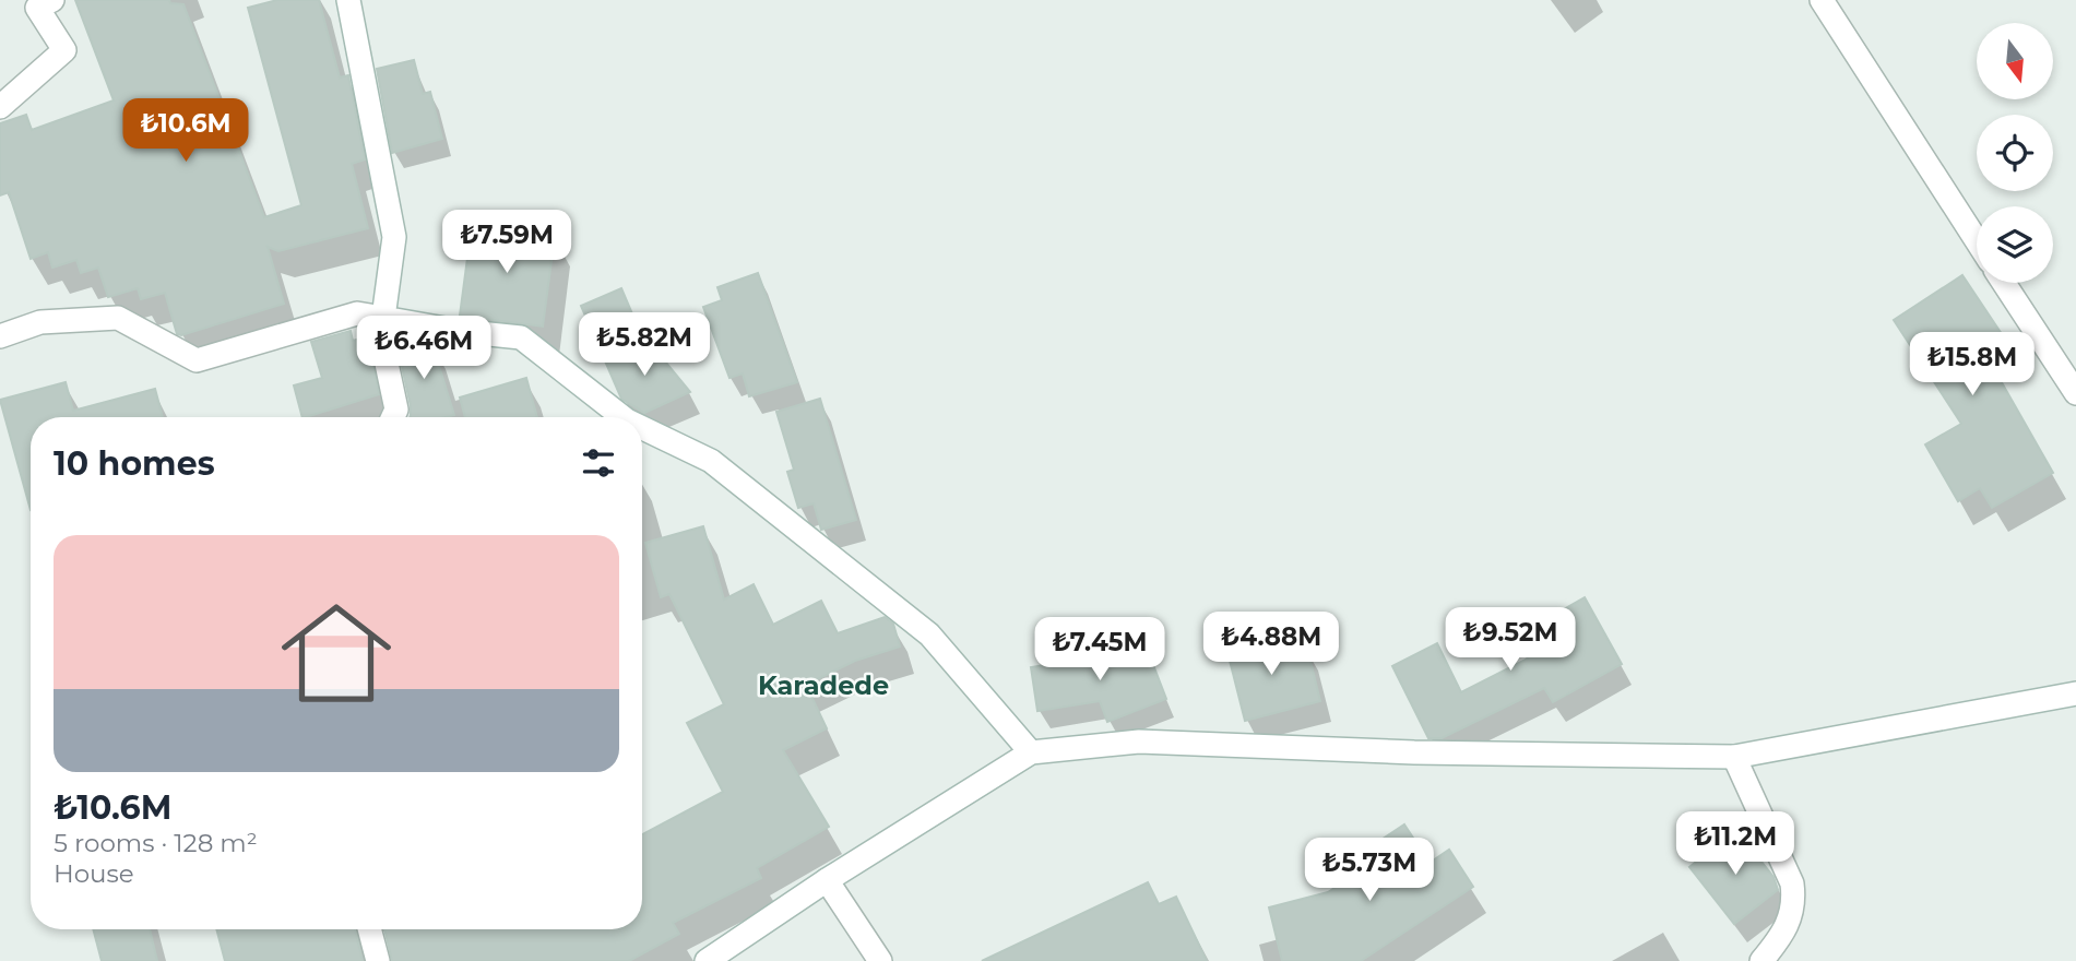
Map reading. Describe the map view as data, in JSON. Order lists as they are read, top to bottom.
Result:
{
  "districts": ["Karadede"],
  "north": "bottom",
  "page": {
    "price": [
      "₺10.6M",
      "₺7.59M",
      "₺5.82M",
      "₺6.46M",
      "₺15.8M",
      "₺9.52M",
      "₺4.88M",
      "₺7.45M",
      "₺11.2M",
      "₺5.73M"
    ],
    "heading": "10 homes",
    "list": [
      {
        "name": "₺10.6M",
        "note": "5 rooms · 128 m² · House"
      }
    ]
  }
}
